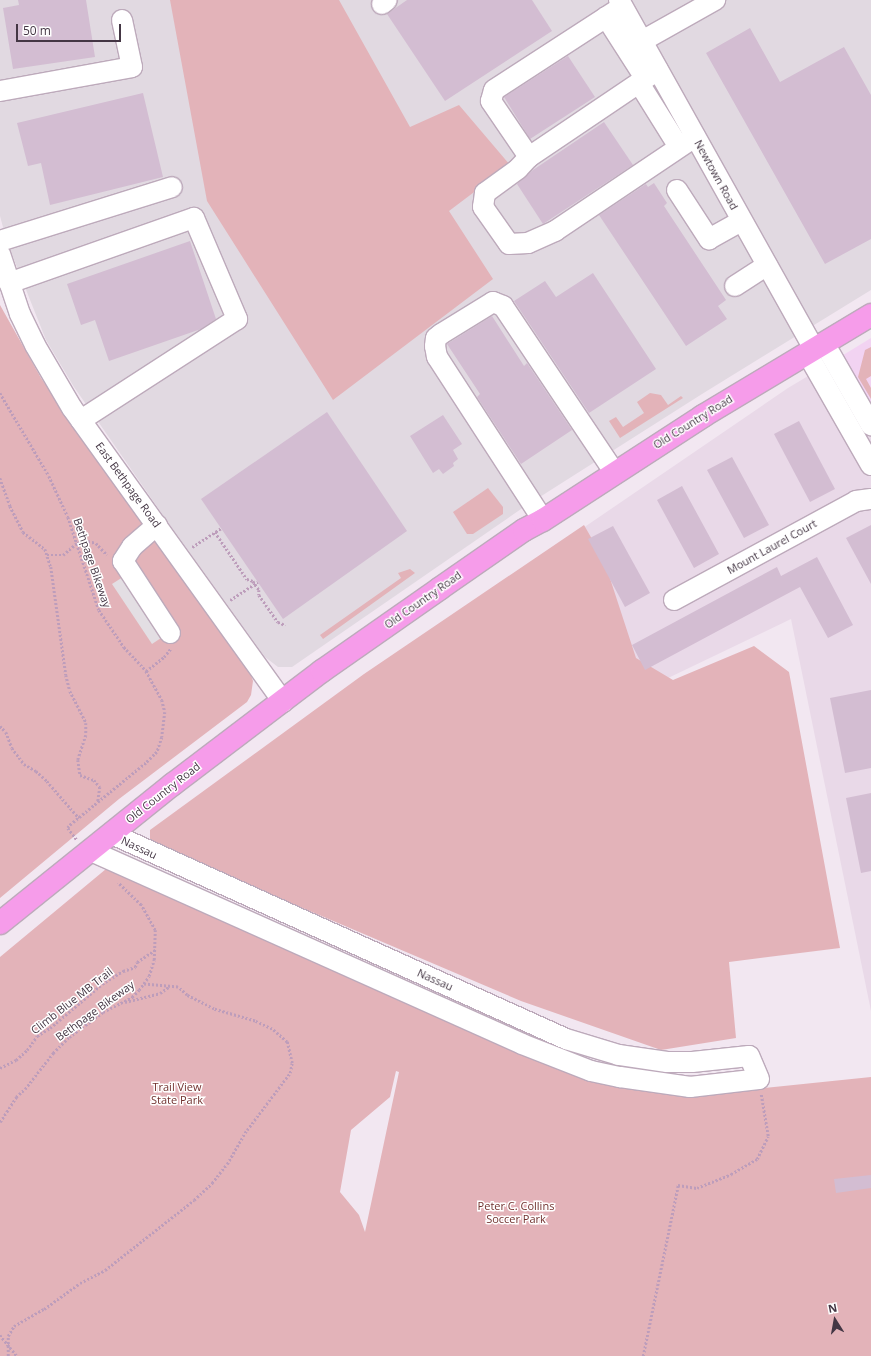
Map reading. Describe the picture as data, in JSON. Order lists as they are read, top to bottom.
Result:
{
  "streets": {
    "main road": ["Old Country Road"],
    "street": [
      "Newtown Road",
      "East Bethpage Road",
      "Mount Laurel Court",
      "Nassau"
    ],
    "path": ["Bethpage Bikeway", "Climb Blue MB Trail"]
  },
  "crossings": [
    ["Newtown Road", "Old Country Road"],
    ["Old Country Road", "East Bethpage Road"],
    ["Old Country Road", "Nassau"],
    ["Bethpage Bikeway", "Climb Blue MB Trail"]
  ],
  "parks": ["Trail View State Park", "Peter C. Collins Soccer Park"],
  "scale_bar": "50 m",
  "north": "top"
}
